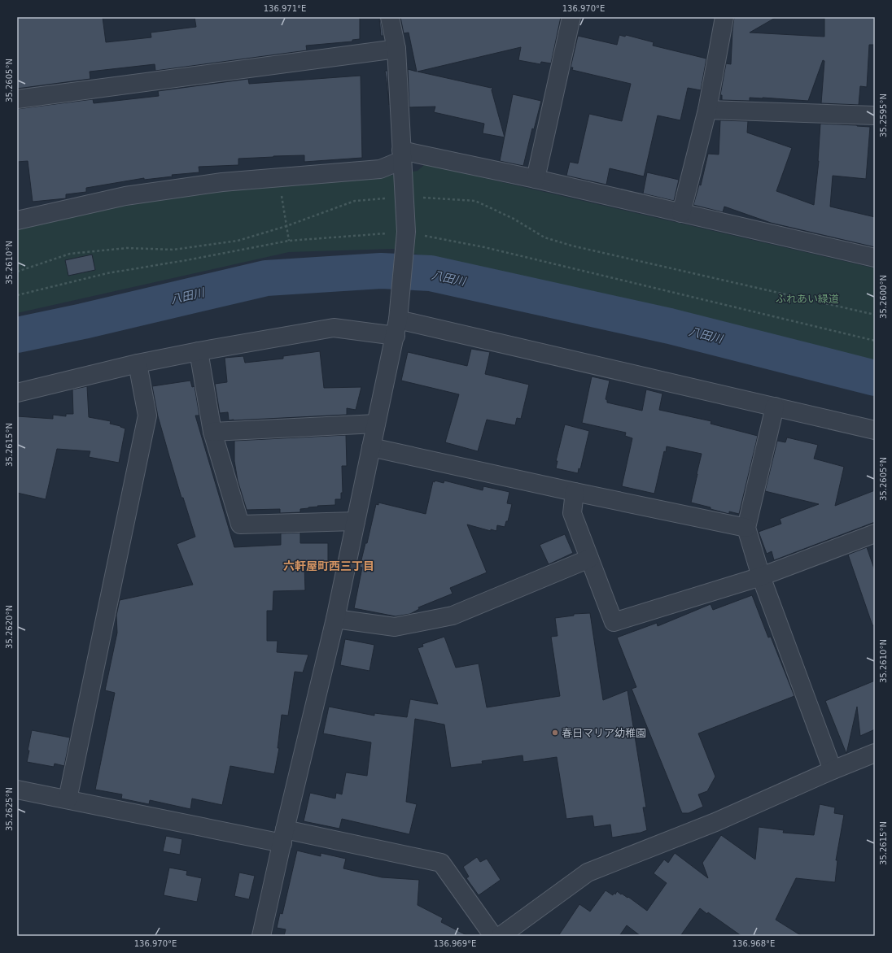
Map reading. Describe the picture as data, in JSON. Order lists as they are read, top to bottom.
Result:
{
  "districts": ["六軒屋町西三丁目"],
  "water": ["八田川"],
  "parks": ["ふれあい緑道"],
  "places": ["春日マリア幼稚園"],
  "coordinates": [
    "136.971°E",
    "136.970°E",
    "35.2605°N",
    "35.2595°N",
    "35.2610°N",
    "35.2600°N",
    "35.2615°N",
    "35.2620°N",
    "35.2625°N",
    "136.969°E",
    "136.968°E"
  ]
}
